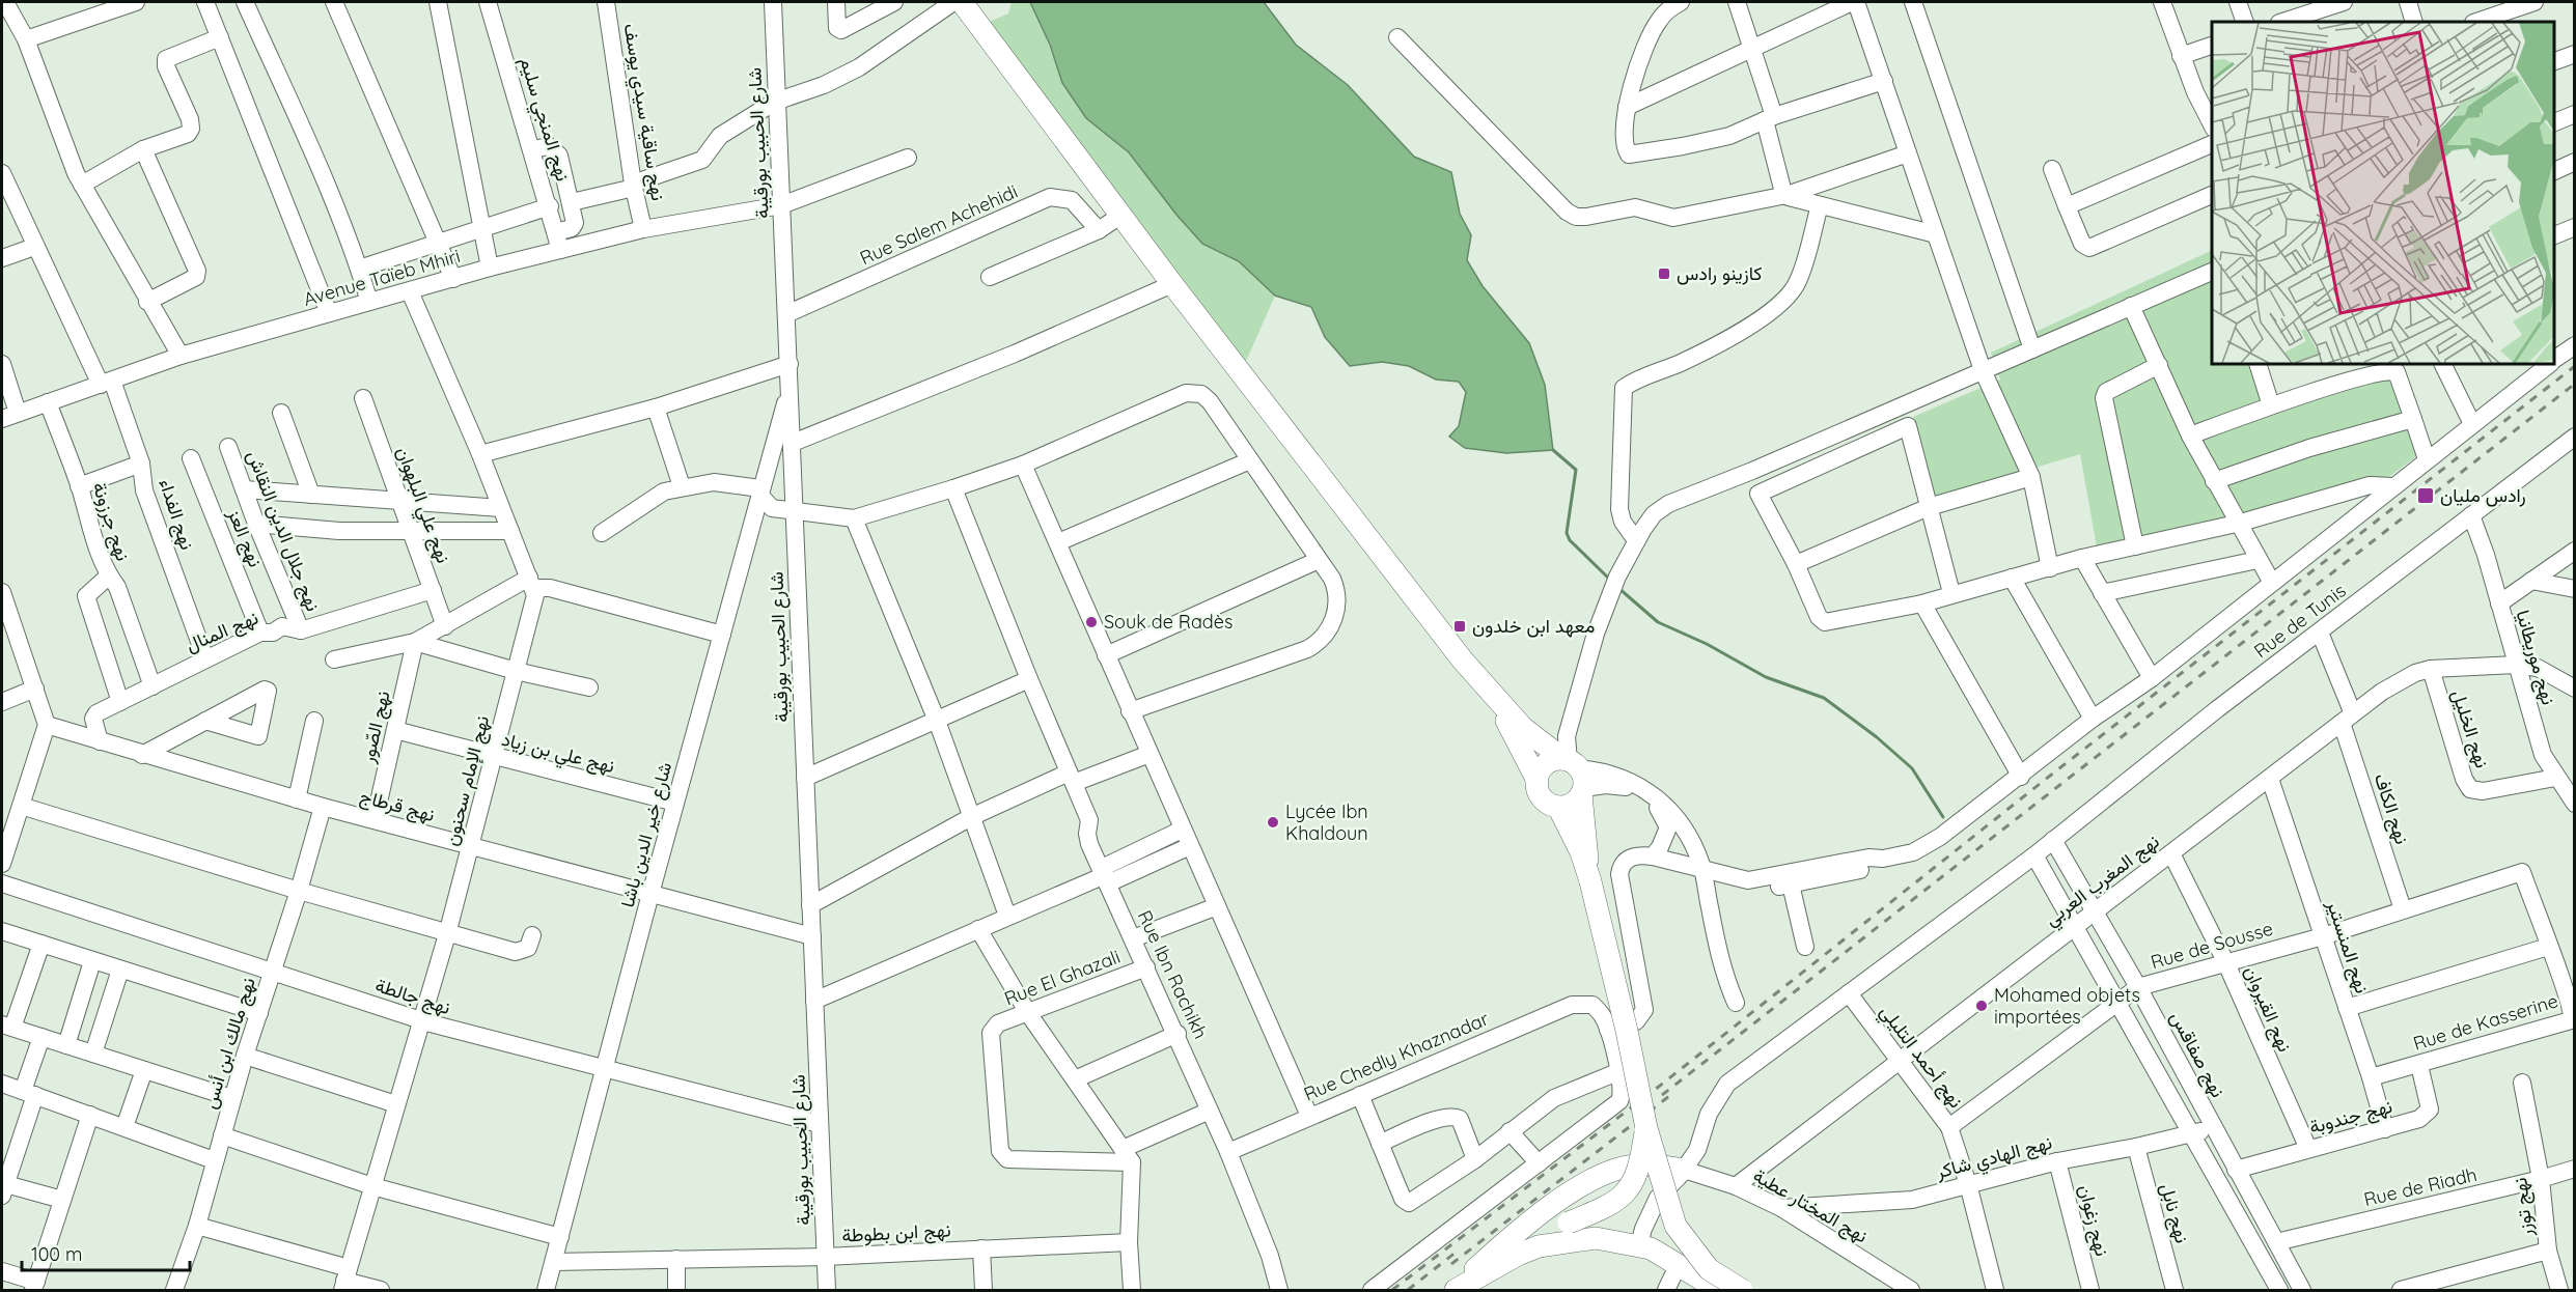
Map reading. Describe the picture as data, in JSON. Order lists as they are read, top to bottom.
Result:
{
  "streets": {
    "street": [
      "نهج ساقية سيدي يوسف",
      "نهج المنجي سليم",
      "شارع الحبيب بورقيبة",
      "Rue Salem Achehidi",
      "Avenue Taïeb Mhiri",
      "نهج علي البلهوان",
      "نهج الفداء",
      "نهج جرزونة",
      "نهج جلال الدين النقاش",
      "نهج العز",
      "Rue de Tunis",
      "نهج المنال",
      "نهج موريطانيا",
      "نهج الصّور",
      "نهج الخليل",
      "نهج علي بن زياد",
      "نهج الإمام سحنون",
      "نهج قرطاج",
      "نهج الكاف",
      "شارع خير الدين باشا",
      "نهج المغرب العربي",
      "Rue de Sousse",
      "نهج المنستير",
      "Rue Ibn Rachikh",
      "Rue El Ghazali",
      "نهج جالطة",
      "نهج القيروان",
      "Rue de Kasserine",
      "نهج مالك ابن أنس",
      "نهج صفاقس",
      "Rue Chedly Khaznadar",
      "نهج أحمد التليلي",
      "نهج جندوبة",
      "نهج الهادي شاكر",
      "Rue de Riadh",
      "نهج المختار عطية",
      "نهج توزر",
      "نهج نابل",
      "نهج زغوان",
      "نهج ابن بطوطة"
    ]
  },
  "crossings": [
    ["نهج ساقية سيدي يوسف", "Avenue Taïeb Mhiri"],
    ["نهج المنجي سليم", "Avenue Taïeb Mhiri"],
    ["شارع الحبيب بورقيبة", "Rue Salem Achehidi"],
    ["شارع الحبيب بورقيبة", "Avenue Taïeb Mhiri"],
    ["شارع الحبيب بورقيبة", "نهج قرطاج"],
    ["شارع الحبيب بورقيبة", "شارع خير الدين باشا"],
    ["شارع الحبيب بورقيبة", "نهج جالطة"],
    ["شارع الحبيب بورقيبة", "نهج ابن بطوطة"],
    ["Avenue Taïeb Mhiri", "نهج الفداء"],
    ["Avenue Taïeb Mhiri", "نهج جرزونة"],
    ["Avenue Taïeb Mhiri", "نهج الإمام سحنون"],
    ["نهج علي البلهوان", "نهج المنال"],
    ["نهج الفداء", "نهج المنال"],
    ["نهج جرزونة", "نهج المنال"],
    ["نهج جلال الدين النقاش", "نهج المنال"],
    ["نهج العز", "نهج المنال"],
    ["Rue de Tunis", "نهج موريطانيا"],
    ["Rue de Tunis", "نهج الكاف"],
    ["Rue de Tunis", "نهج صفاقس"],
    ["Rue de Tunis", "نهج أحمد التليلي"],
    ["Rue de Tunis", "نهج المختار عطية"],
    ["نهج المنال", "نهج قرطاج"],
    ["نهج موريطانيا", "نهج الخليل"],
    ["نهج موريطانيا", "نهج المغرب العربي"],
    ["نهج الصّور", "نهج علي بن زياد"],
    ["نهج الصّور", "نهج قرطاج"],
    ["نهج الخليل", "نهج المغرب العربي"],
    ["نهج علي بن زياد", "نهج الإمام سحنون"],
    ["نهج علي بن زياد", "شارع خير الدين باشا"],
    ["نهج الإمام سحنون", "نهج قرطاج"],
    ["نهج الإمام سحنون", "نهج جالطة"],
    ["نهج قرطاج", "شارع خير الدين باشا"],
    ["نهج قرطاج", "نهج مالك ابن أنس"],
    ["نهج الكاف", "نهج المغرب العربي"],
    ["نهج الكاف", "Rue de Sousse"],
    ["شارع خير الدين باشا", "نهج جالطة"],
    ["شارع خير الدين باشا", "نهج ابن بطوطة"],
    ["نهج المغرب العربي", "نهج المنستير"],
    ["نهج المغرب العربي", "نهج القيروان"],
    ["نهج المغرب العربي", "نهج صفاقس"],
    ["نهج المغرب العربي", "نهج أحمد التليلي"],
    ["نهج المغرب العربي", "نهج المختار عطية"],
    ["Rue de Sousse", "نهج المنستير"],
    ["Rue de Sousse", "نهج القيروان"],
    ["Rue de Sousse", "Rue de Kasserine"],
    ["Rue de Sousse", "نهج صفاقس"],
    ["Rue de Sousse", "نهج أحمد التليلي"],
    ["نهج المنستير", "Rue de Kasserine"],
    ["نهج المنستير", "نهج جندوبة"],
    ["Rue Ibn Rachikh", "Rue El Ghazali"],
    ["Rue Ibn Rachikh", "Rue Chedly Khaznadar"],
    ["نهج جالطة", "نهج مالك ابن أنس"],
    ["نهج القيروان", "نهج جندوبة"],
    ["Rue de Kasserine", "نهج جندوبة"],
    ["نهج صفاقس", "نهج جندوبة"],
    ["نهج صفاقس", "نهج الهادي شاكر"],
    ["نهج صفاقس", "Rue de Riadh"],
    ["نهج أحمد التليلي", "نهج الهادي شاكر"],
    ["نهج الهادي شاكر", "نهج المختار عطية"],
    ["نهج الهادي شاكر", "نهج نابل"],
    ["نهج الهادي شاكر", "نهج زغوان"],
    ["Rue de Riadh", "نهج توزر"]
  ],
  "places": {
    "transit": ["كازينو رادس", "رادس مليان", "معهد ابن خلدون"],
    "other": ["Souk de Radès", "Lycée Ibn Khaldoun", "Mohamed objets importées"]
  },
  "scale_bar": "100 m"
}
